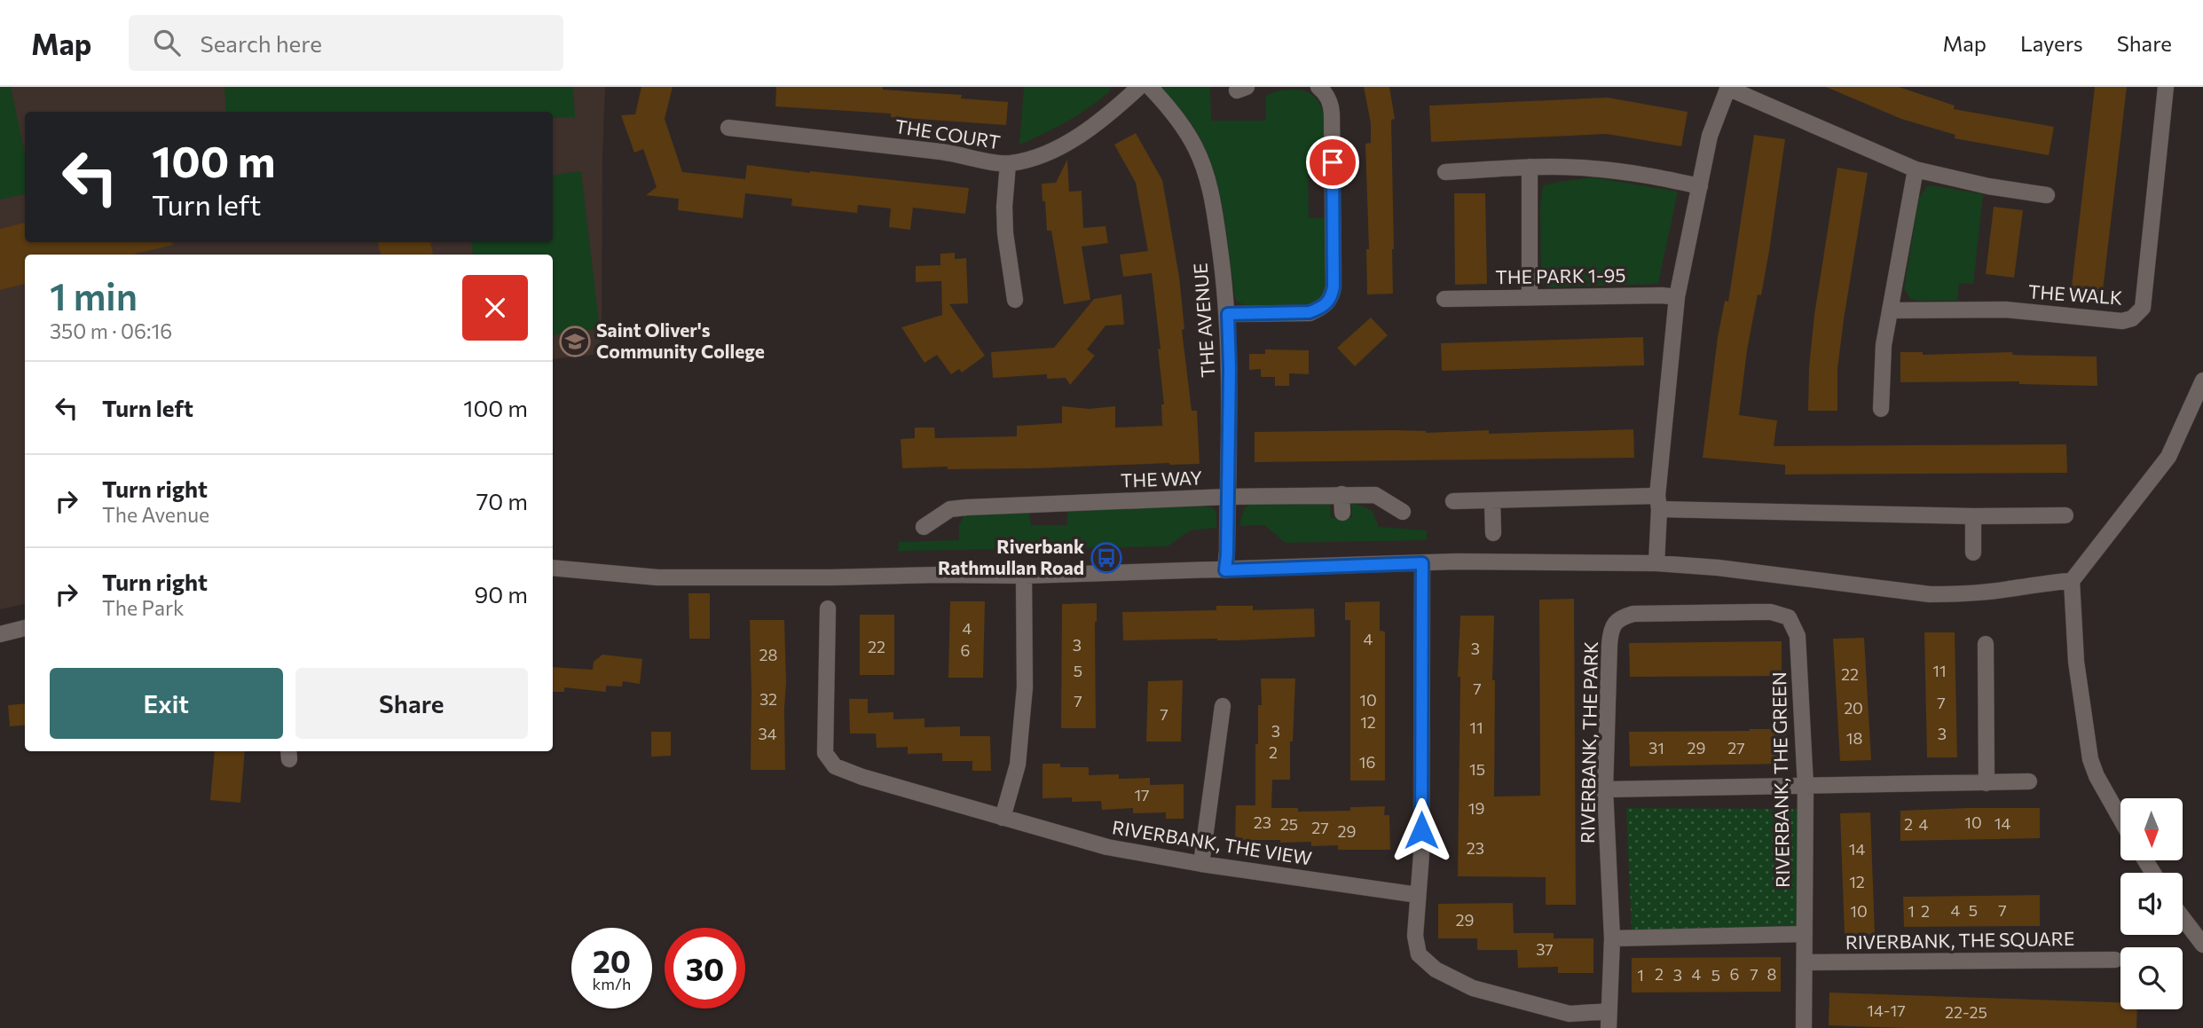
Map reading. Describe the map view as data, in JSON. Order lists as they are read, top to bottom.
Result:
{
  "streets": {
    "street": [
      "THE COURT",
      "THE PARK 1-95",
      "THE WALK",
      "THE AVENUE",
      "THE WAY",
      "RIVERBANK, THE PARK",
      "RIVERBANK, THE GREEN",
      "RIVERBANK, THE VIEW",
      "RIVERBANK, THE SQUARE"
    ]
  },
  "crossings": [
    ["THE AVENUE", "THE WAY"],
    ["RIVERBANK, THE PARK", "RIVERBANK, THE GREEN"],
    ["RIVERBANK, THE GREEN", "RIVERBANK, THE SQUARE"]
  ],
  "places": {
    "school or university": ["Saint Oliver's Community College"],
    "bus stop": ["Riverbank Rathmullan Road"]
  },
  "house_numbers": [
    "4",
    "4",
    "3",
    "22",
    "3",
    "6",
    "28",
    "5",
    "11",
    "22",
    "7",
    "32",
    "10",
    "7",
    "7",
    "20",
    "7",
    "12",
    "11",
    "3",
    "34",
    "3",
    "18",
    "31",
    "29",
    "27",
    "2",
    "16",
    "15",
    "17",
    "19",
    "23",
    "10",
    "14",
    "25",
    "2",
    "4",
    "27",
    "29",
    "23",
    "14",
    "12",
    "4",
    "5",
    "7",
    "10",
    "1",
    "2",
    "29",
    "37",
    "2",
    "4",
    "6",
    "7",
    "8",
    "1",
    "3",
    "5",
    "14-17",
    "22-25"
  ],
  "north": "bottom",
  "page": {
    "header": "Map",
    "search": "Search here",
    "nav": ["Map", "Layers", "Share"],
    "turn": ["100 m", "Turn left"],
    "heading": ["1 min", "350 m · 06:16"],
    "list": [
      {
        "name": "Turn left",
        "value": "100 m"
      },
      {
        "name": "Turn right",
        "note": "The Avenue",
        "value": "70 m"
      },
      {
        "name": "Turn right",
        "note": "The Park",
        "value": "90 m"
      }
    ],
    "buttons": ["Exit", "Share"],
    "speed": "20 km/h",
    "limit": "30"
  }
}
